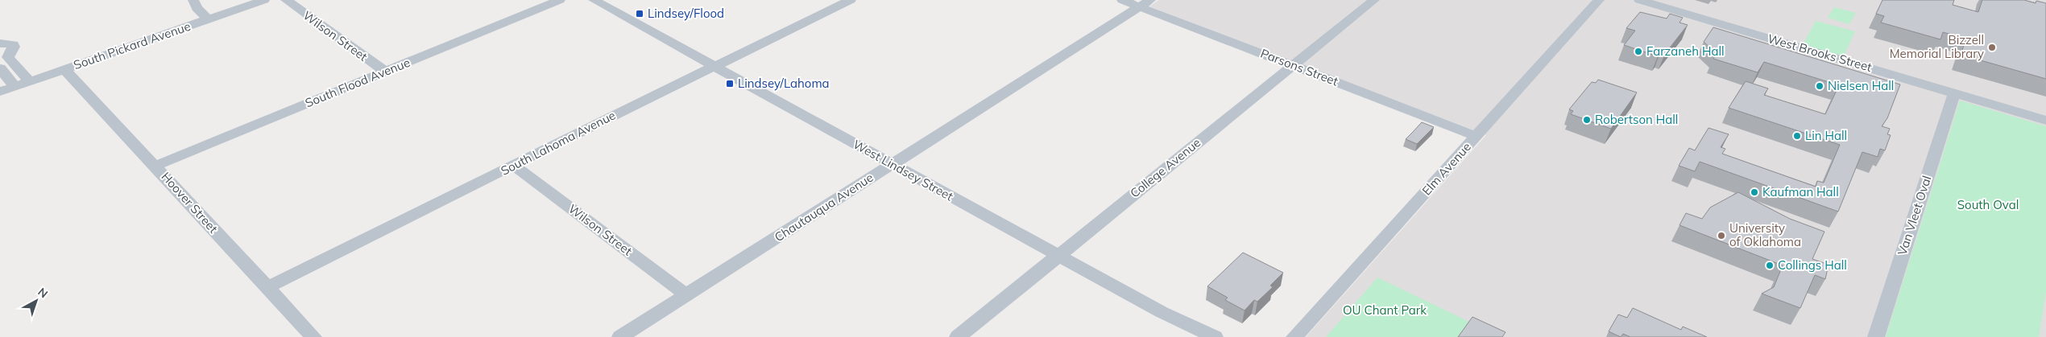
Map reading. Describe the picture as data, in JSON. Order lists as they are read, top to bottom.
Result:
{
  "streets": {
    "street": [
      "Wilson Street",
      "South Pickard Avenue",
      "West Brooks Street",
      "Parsons Street",
      "South Flood Avenue",
      "South Lahoma Avenue",
      "College Avenue",
      "Elm Avenue",
      "West Lindsey Street",
      "Hoover Street",
      "Chautauqua Avenue",
      "Van Vleet Oval"
    ]
  },
  "crossings": [
    ["Wilson Street", "South Flood Avenue"],
    ["Wilson Street", "South Lahoma Avenue"],
    ["Wilson Street", "Chautauqua Avenue"],
    ["South Pickard Avenue", "Hoover Street"],
    ["West Brooks Street", "Van Vleet Oval"],
    ["Parsons Street", "College Avenue"],
    ["Parsons Street", "Elm Avenue"],
    ["Parsons Street", "Chautauqua Avenue"],
    ["South Flood Avenue", "Hoover Street"],
    ["South Lahoma Avenue", "West Lindsey Street"],
    ["South Lahoma Avenue", "Hoover Street"],
    ["College Avenue", "West Lindsey Street"],
    ["West Lindsey Street", "Chautauqua Avenue"]
  ],
  "parks": ["South Oval", "OU Chant Park"],
  "places": {
    "transit": ["Lindsey/Flood", "Lindsey/Lahoma"],
    "other": [
      "Bizzell Memorial Library",
      "Farzaneh Hall",
      "Nielsen Hall",
      "Robertson Hall",
      "Lin Hall",
      "Kaufman Hall",
      "University of Oklahoma",
      "Collings Hall"
    ]
  },
  "north": "top right"
}
